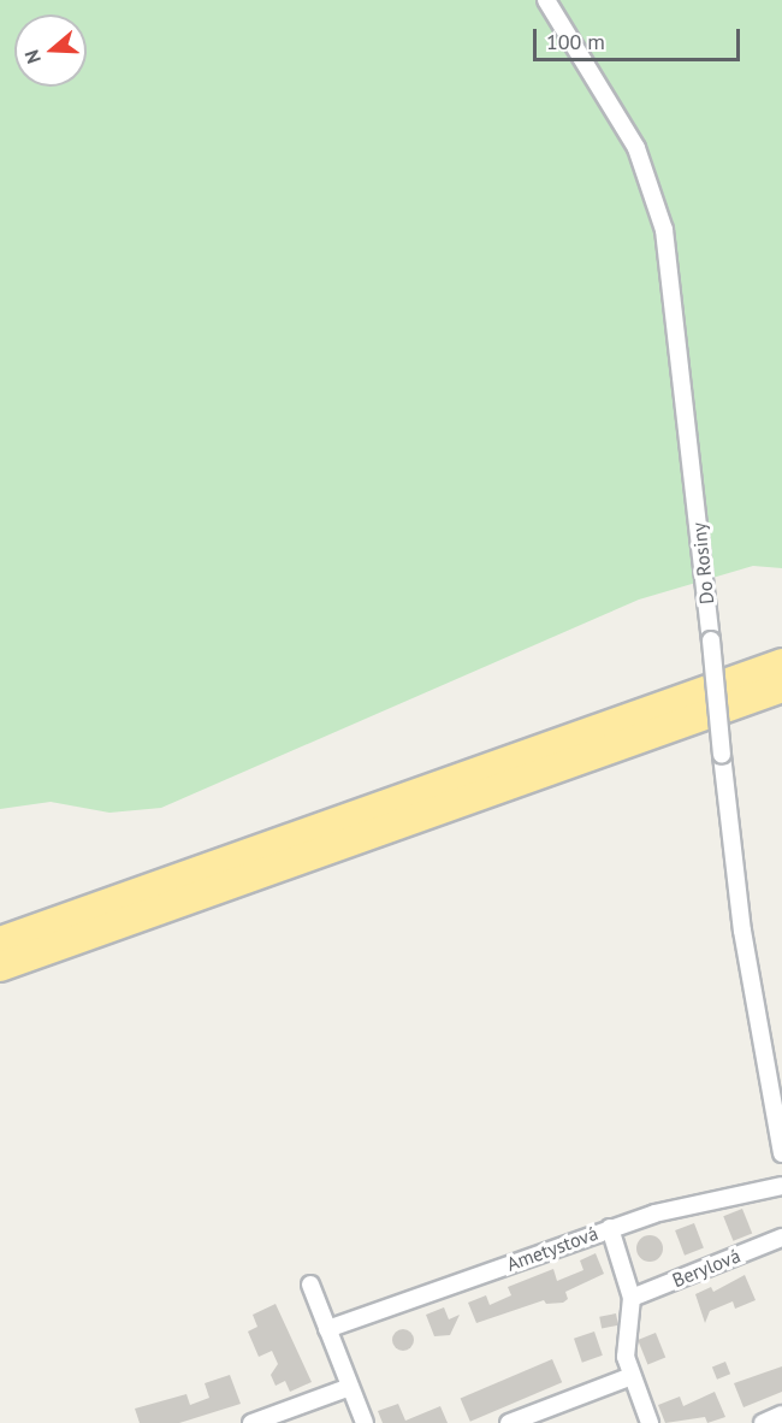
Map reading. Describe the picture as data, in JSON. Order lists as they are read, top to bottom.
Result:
{
  "streets": {
    "street": ["Do Rosiny", "Ametystová", "Berylová"]
  },
  "scale_bar": "100 m",
  "north": "left"
}
